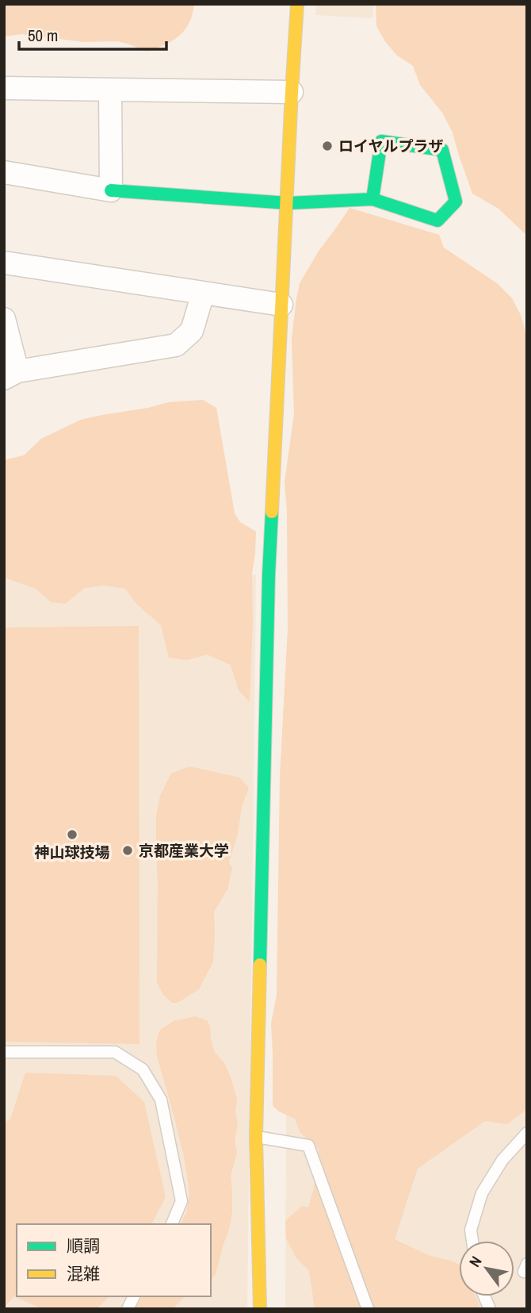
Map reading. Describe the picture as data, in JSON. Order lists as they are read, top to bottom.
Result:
{
  "places": ["ロイヤルプラザ", "神山球技場", "京都産業大学"],
  "legend": ["順調", "混雑"],
  "scale_bar": "50 m",
  "north": "top left"
}
